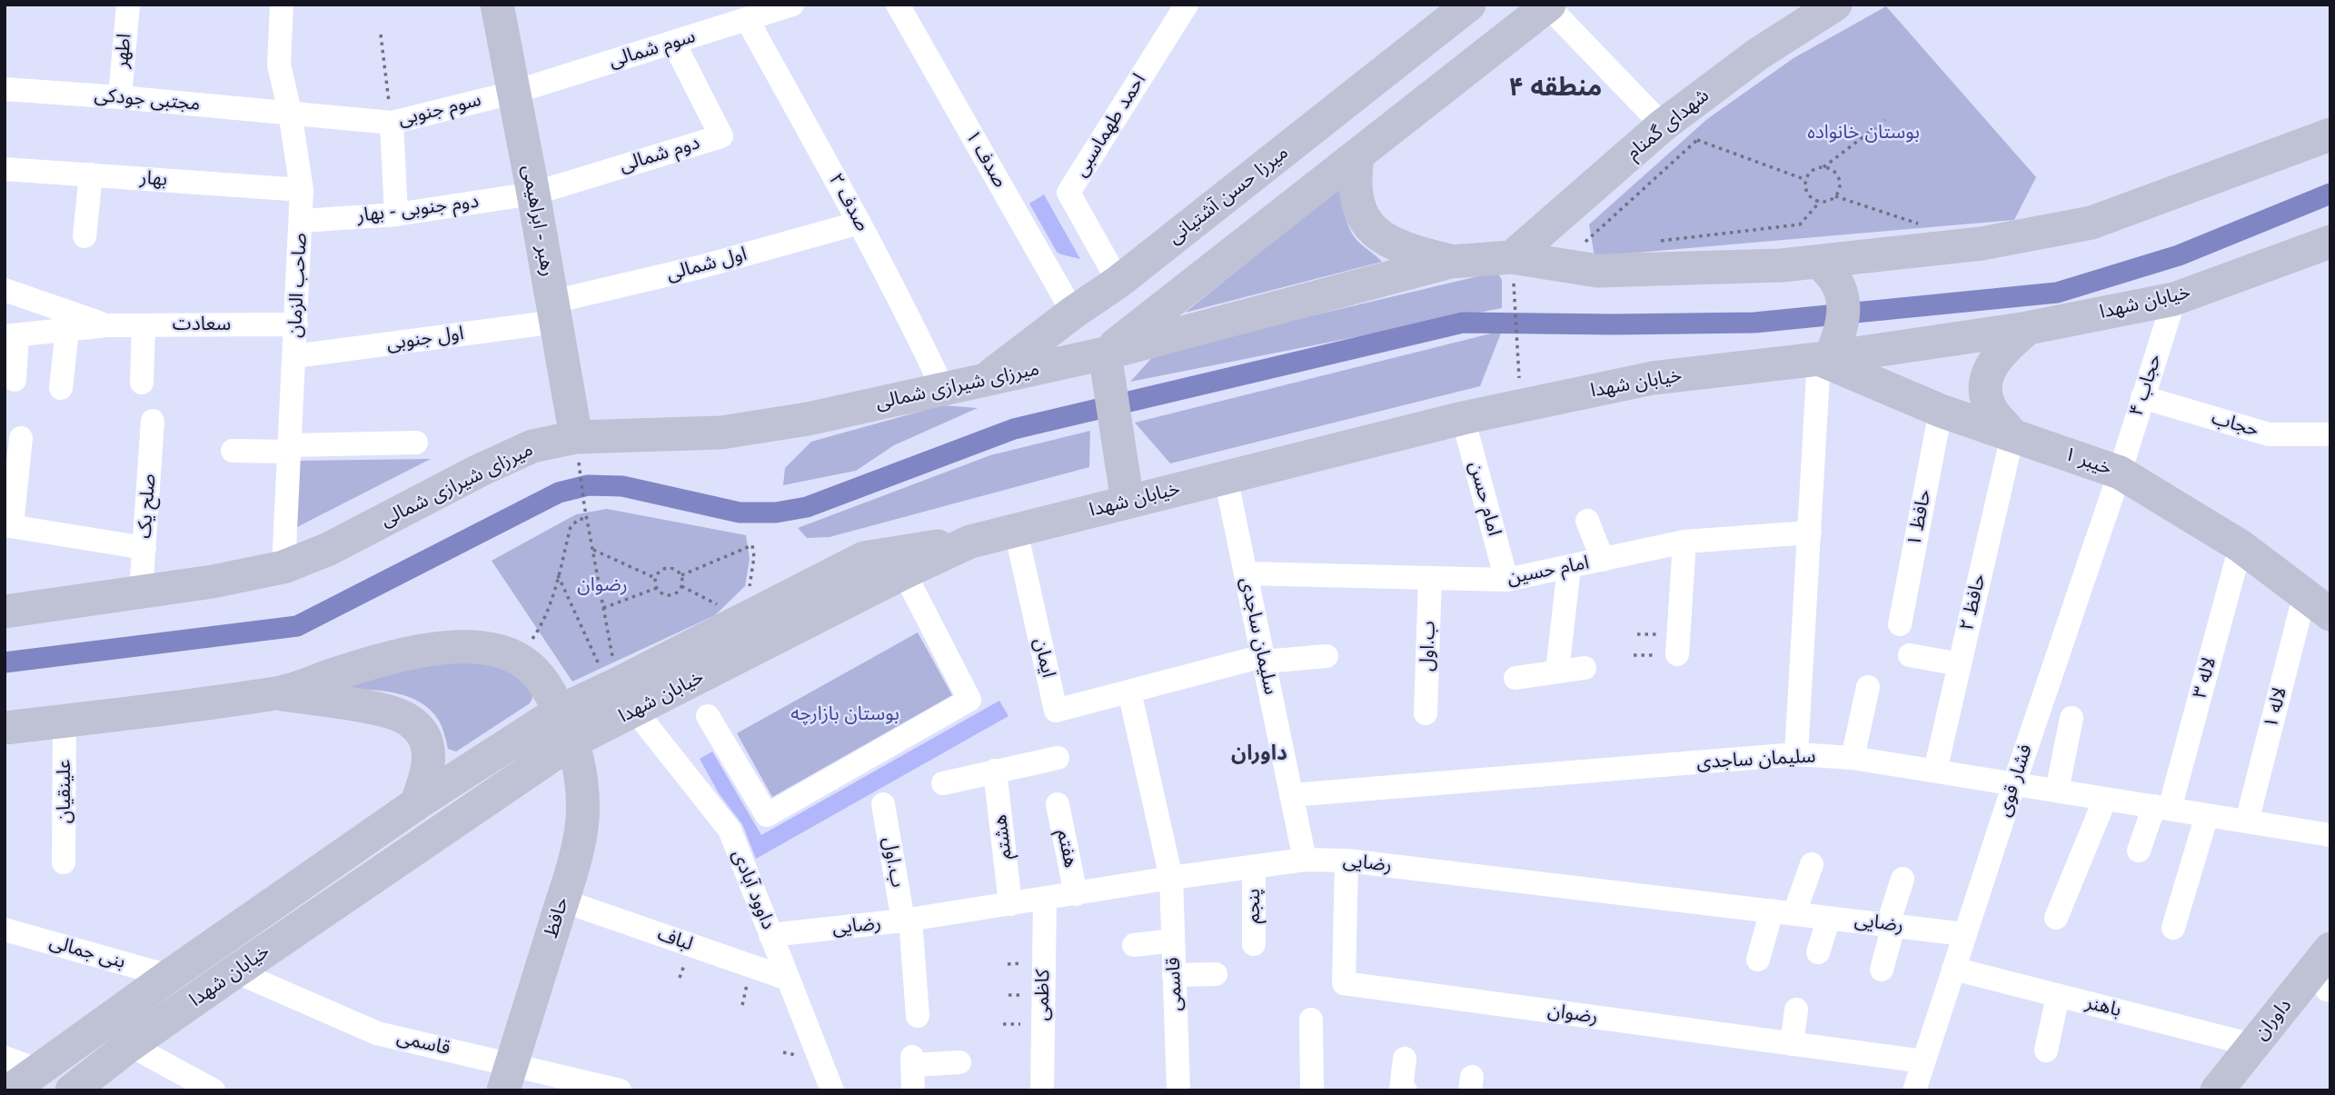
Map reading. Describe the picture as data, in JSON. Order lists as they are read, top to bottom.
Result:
{
  "streets": {
    "main road": [
      "شهدای گمنام",
      "میرزا حسن آشتیانی",
      "رهبر - ابراهیمی",
      "خیابان شهدا",
      "میرزای شیرازی شمالی",
      "خیبر ۱",
      "حافظ",
      "داوران"
    ],
    "street": [
      "سوم شمالی",
      "اطهر",
      "مجتبی جودکی",
      "سوم جنوبی",
      "احمد طهماسبی",
      "دوم شمالی",
      "صدف ۱",
      "بهار",
      "صدف ۲",
      "دوم جنوبی - بهار",
      "اول شمالی",
      "صاحب الزمان",
      "سعادت",
      "اول جنوبی",
      "حجاب ۴",
      "حجاب",
      "امام حسن",
      "صلح یک",
      "حافظ ۱",
      "امام حسین",
      "حافظ ۲",
      "سلیمان ساجدی",
      "ب.اول",
      "ایمان",
      "لاله ۳",
      "لاله ۱",
      "فشار قوی",
      "علینقیان",
      "هشتم",
      "هفتم",
      "رضایی",
      "داوود آبادی",
      "پنجم",
      "لباف",
      "بنی جمالی",
      "قاسمی",
      "کاظمی",
      "باهنر",
      "رضوان"
    ]
  },
  "crossings": [
    ["سوم شمالی", "سوم جنوبی"],
    ["سوم شمالی", "دوم شمالی"],
    ["سوم شمالی", "صدف ۲"],
    ["سوم شمالی", "رهبر - ابراهیمی"],
    ["اطهر", "مجتبی جودکی"],
    ["مجتبی جودکی", "سوم جنوبی"],
    ["مجتبی جودکی", "صاحب الزمان"],
    ["سوم جنوبی", "رهبر - ابراهیمی"],
    ["سوم جنوبی", "صاحب الزمان"],
    ["احمد طهماسبی", "میرزا حسن آشتیانی"],
    ["دوم شمالی", "دوم جنوبی - بهار"],
    ["دوم شمالی", "رهبر - ابراهیمی"],
    ["صدف ۱", "میرزا حسن آشتیانی"],
    ["بهار", "صاحب الزمان"],
    ["میرزا حسن آشتیانی", "میرزای شیرازی شمالی"],
    ["صدف ۲", "اول شمالی"],
    ["صدف ۲", "میرزای شیرازی شمالی"],
    ["دوم جنوبی - بهار", "رهبر - ابراهیمی"],
    ["دوم جنوبی - بهار", "صاحب الزمان"],
    ["رهبر - ابراهیمی", "اول شمالی"],
    ["رهبر - ابراهیمی", "اول جنوبی"],
    ["رهبر - ابراهیمی", "میرزای شیرازی شمالی"],
    ["اول شمالی", "اول جنوبی"],
    ["صاحب الزمان", "سعادت"],
    ["صاحب الزمان", "اول جنوبی"],
    ["صاحب الزمان", "میرزای شیرازی شمالی"],
    ["خیابان شهدا", "حجاب ۴"],
    ["خیابان شهدا", "خیبر ۱"],
    ["خیابان شهدا", "امام حسن"],
    ["خیابان شهدا", "سلیمان ساجدی"],
    ["خیابان شهدا", "ایمان"],
    ["خیابان شهدا", "داوود آبادی"],
    ["خیابان شهدا", "حافظ"],
    ["خیابان شهدا", "بنی جمالی"],
    ["خیابان شهدا", "قاسمی"],
    ["حجاب ۴", "حجاب"],
    ["حجاب ۴", "خیبر ۱"],
    ["حجاب ۴", "فشار قوی"],
    ["میرزای شیرازی شمالی", "صلح یک"],
    ["خیبر ۱", "حافظ ۱"],
    ["خیبر ۱", "حافظ ۲"],
    ["خیبر ۱", "لاله ۳"],
    ["خیبر ۱", "لاله ۱"],
    ["خیبر ۱", "فشار قوی"],
    ["امام حسن", "امام حسین"],
    ["امام حسین", "سلیمان ساجدی"],
    ["امام حسین", "ب.اول"],
    ["حافظ ۲", "سلیمان ساجدی"],
    ["سلیمان ساجدی", "ایمان"],
    ["سلیمان ساجدی", "لاله ۳"],
    ["سلیمان ساجدی", "لاله ۱"],
    ["سلیمان ساجدی", "فشار قوی"],
    ["سلیمان ساجدی", "رضایی"],
    ["ب.اول", "رضایی"],
    ["فشار قوی", "رضایی"],
    ["فشار قوی", "باهنر"],
    ["فشار قوی", "رضوان"],
    ["هشتم", "رضایی"],
    ["هفتم", "رضایی"],
    ["رضایی", "داوود آبادی"],
    ["رضایی", "پنجم"],
    ["رضایی", "قاسمی"],
    ["رضایی", "کاظمی"],
    ["رضایی", "رضوان"],
    ["داوود آبادی", "لباف"],
    ["حافظ", "لباف"],
    ["حافظ", "قاسمی"],
    ["باهنر", "داوران"]
  ],
  "districts": ["منطقه ۴", "داوران"],
  "parks": ["بوستان خانواده", "رضوان", "بوستان بازارچه"]
}
